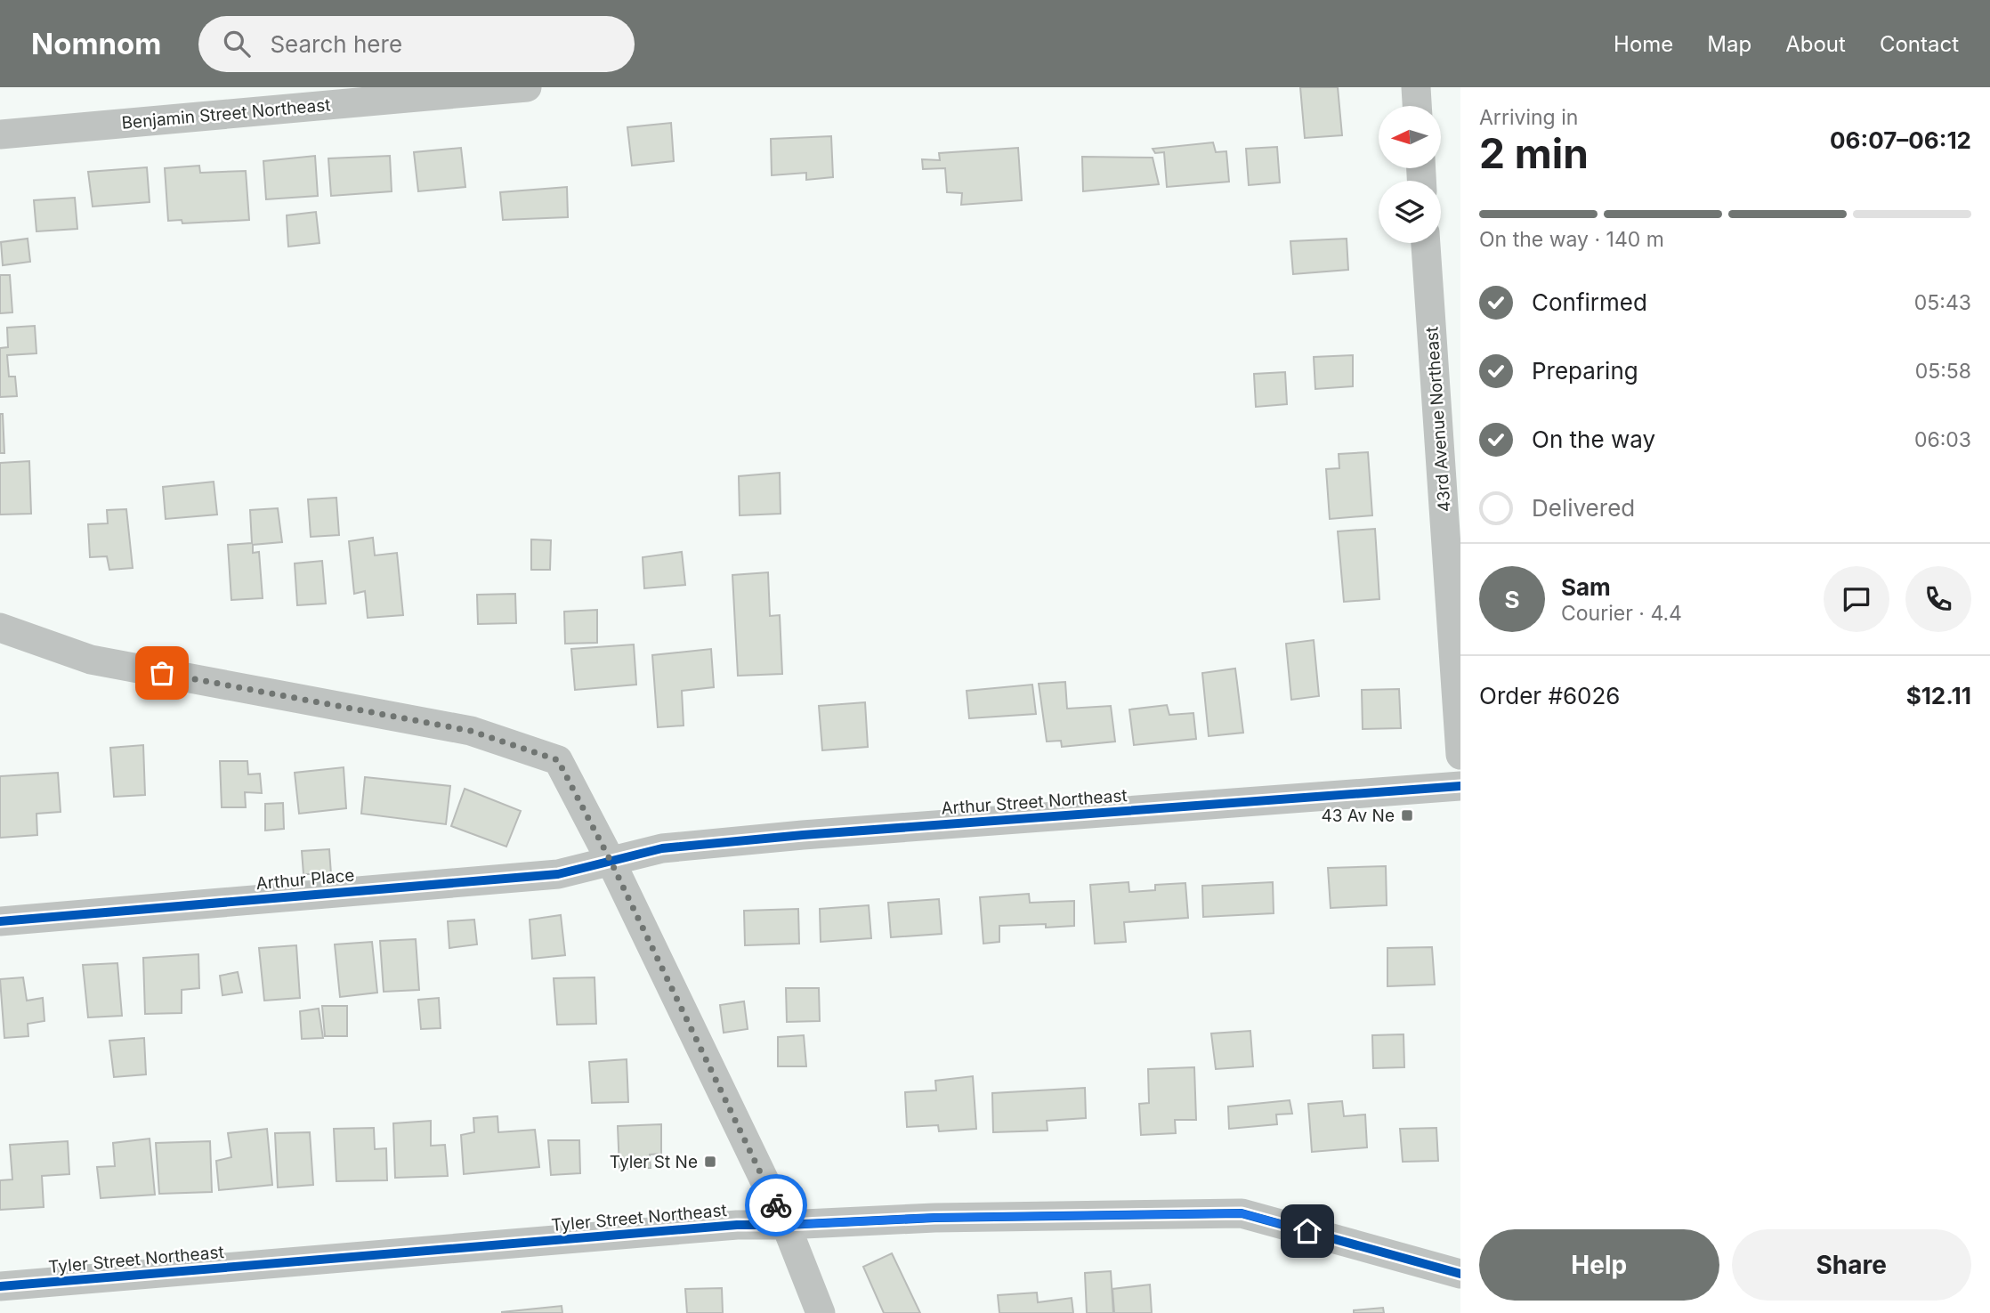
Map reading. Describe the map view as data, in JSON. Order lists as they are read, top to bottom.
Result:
{
  "streets": {
    "street": [
      "Benjamin Street Northeast",
      "43rd Avenue Northeast",
      "Arthur Street Northeast",
      "Arthur Place",
      "Tyler Street Northeast"
    ]
  },
  "crossings": [
    ["Arthur Street Northeast", "Arthur Place"]
  ],
  "places": {
    "transit": ["43 Av Ne", "Tyler St Ne"]
  },
  "north": "left",
  "page": {
    "header": "Nomnom",
    "search": "Search here",
    "nav": [
      "Home",
      "Map",
      "About",
      "Contact"
    ],
    "heading": ["2 min", "Arriving in", "06:07–06:12"],
    "panel": [
      "Sam",
      "Courier · 4.4",
      "Order #6026",
      "$12.11"
    ],
    "bar": "On the way · 140 m",
    "list": [
      ["Confirmed", "05:43"],
      ["Preparing", "05:58"],
      ["On the way", "06:03"],
      "Delivered"
    ],
    "round": "S",
    "buttons": ["Help", "Share"]
  }
}
